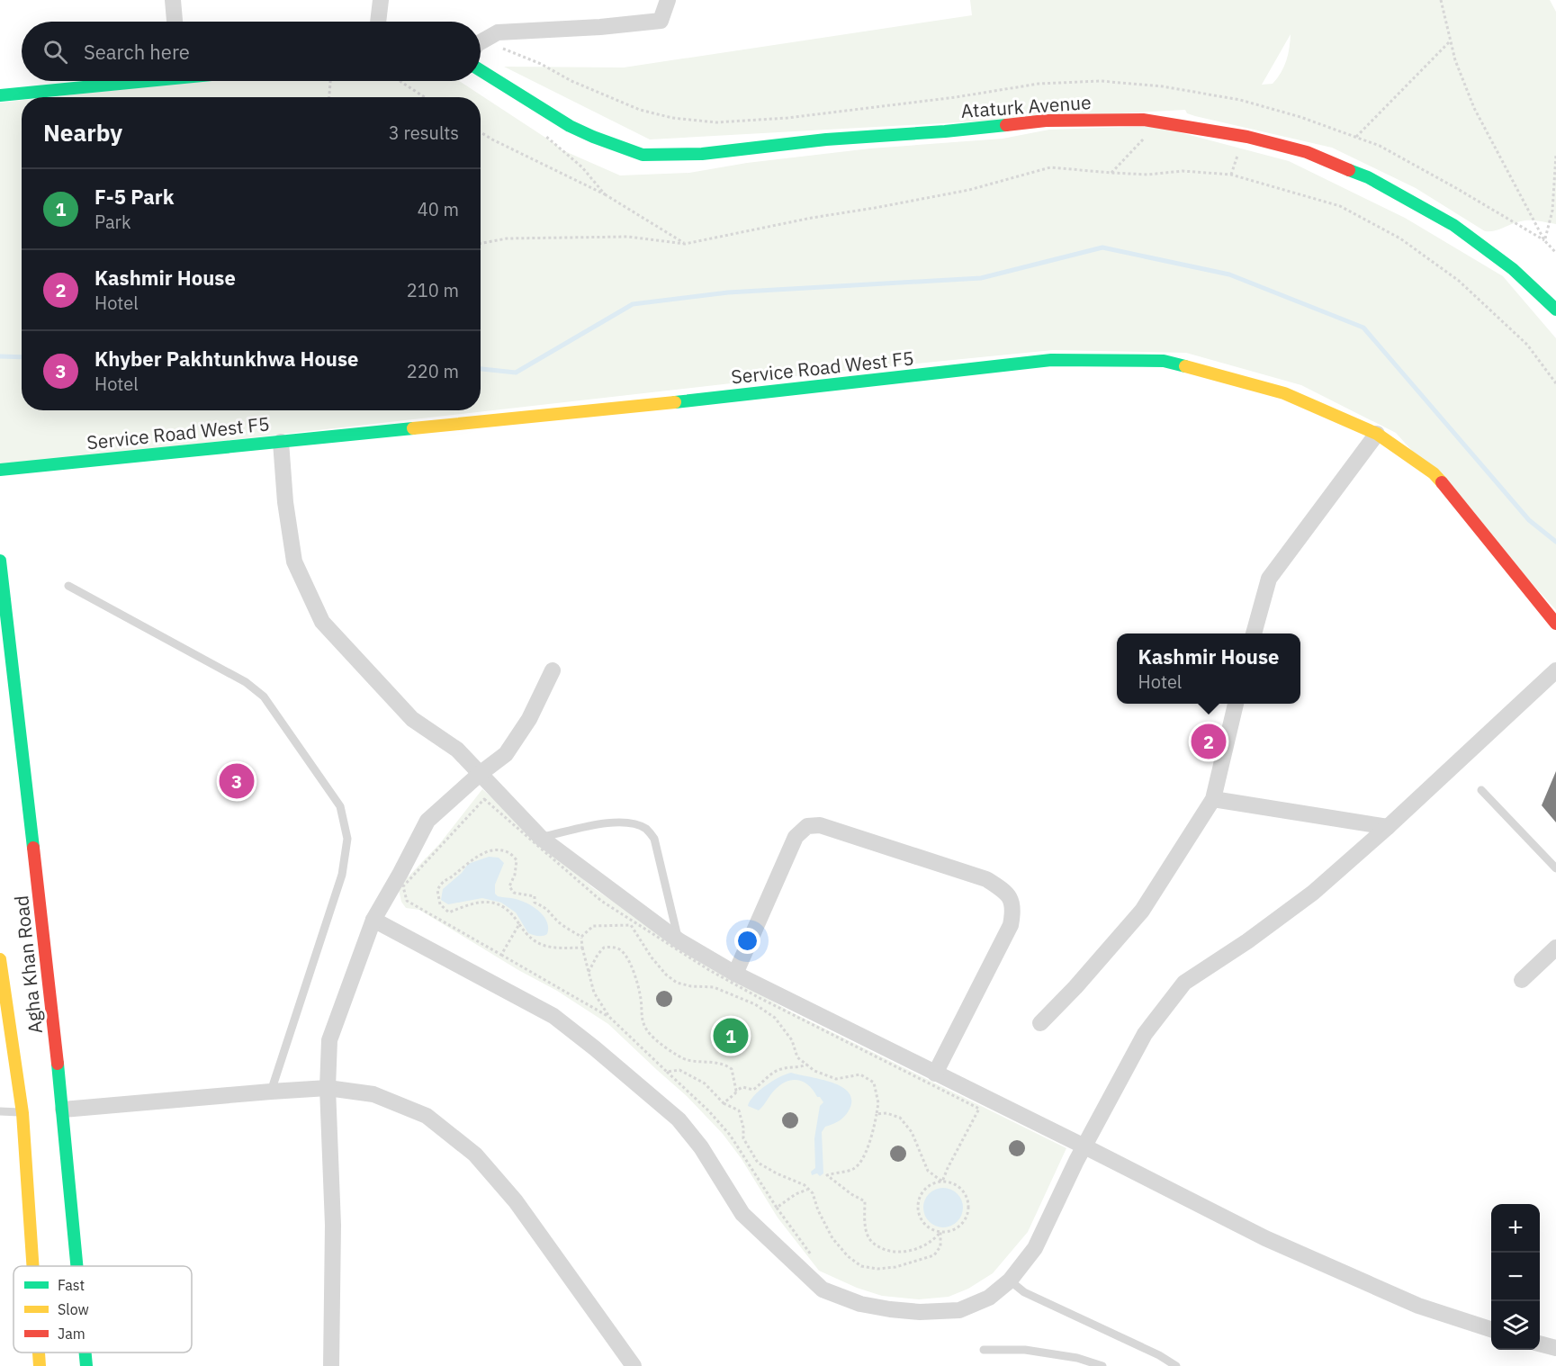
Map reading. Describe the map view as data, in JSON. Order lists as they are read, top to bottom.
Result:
{
  "streets": {
    "street": ["Ataturk Avenue", "Service Road West F5", "Agha Khan Road"]
  },
  "legend": ["Fast", "Slow", "Jam"],
  "page": {
    "search": "Search here",
    "heading": ["Nearby", "3 results"],
    "list": [
      {
        "mark": "1",
        "name": "F-5 Park",
        "note": "Park",
        "value": "40 m"
      },
      {
        "mark": "2",
        "name": "Kashmir House",
        "note": "Hotel",
        "value": "210 m"
      },
      {
        "mark": "3",
        "name": "Khyber Pakhtunkhwa House",
        "note": "Hotel",
        "value": "220 m"
      }
    ],
    "popup": ["Kashmir House", "Hotel"],
    "pins": ["2", "3", "1"],
    "map_buttons": ["+", "−"]
  }
}
